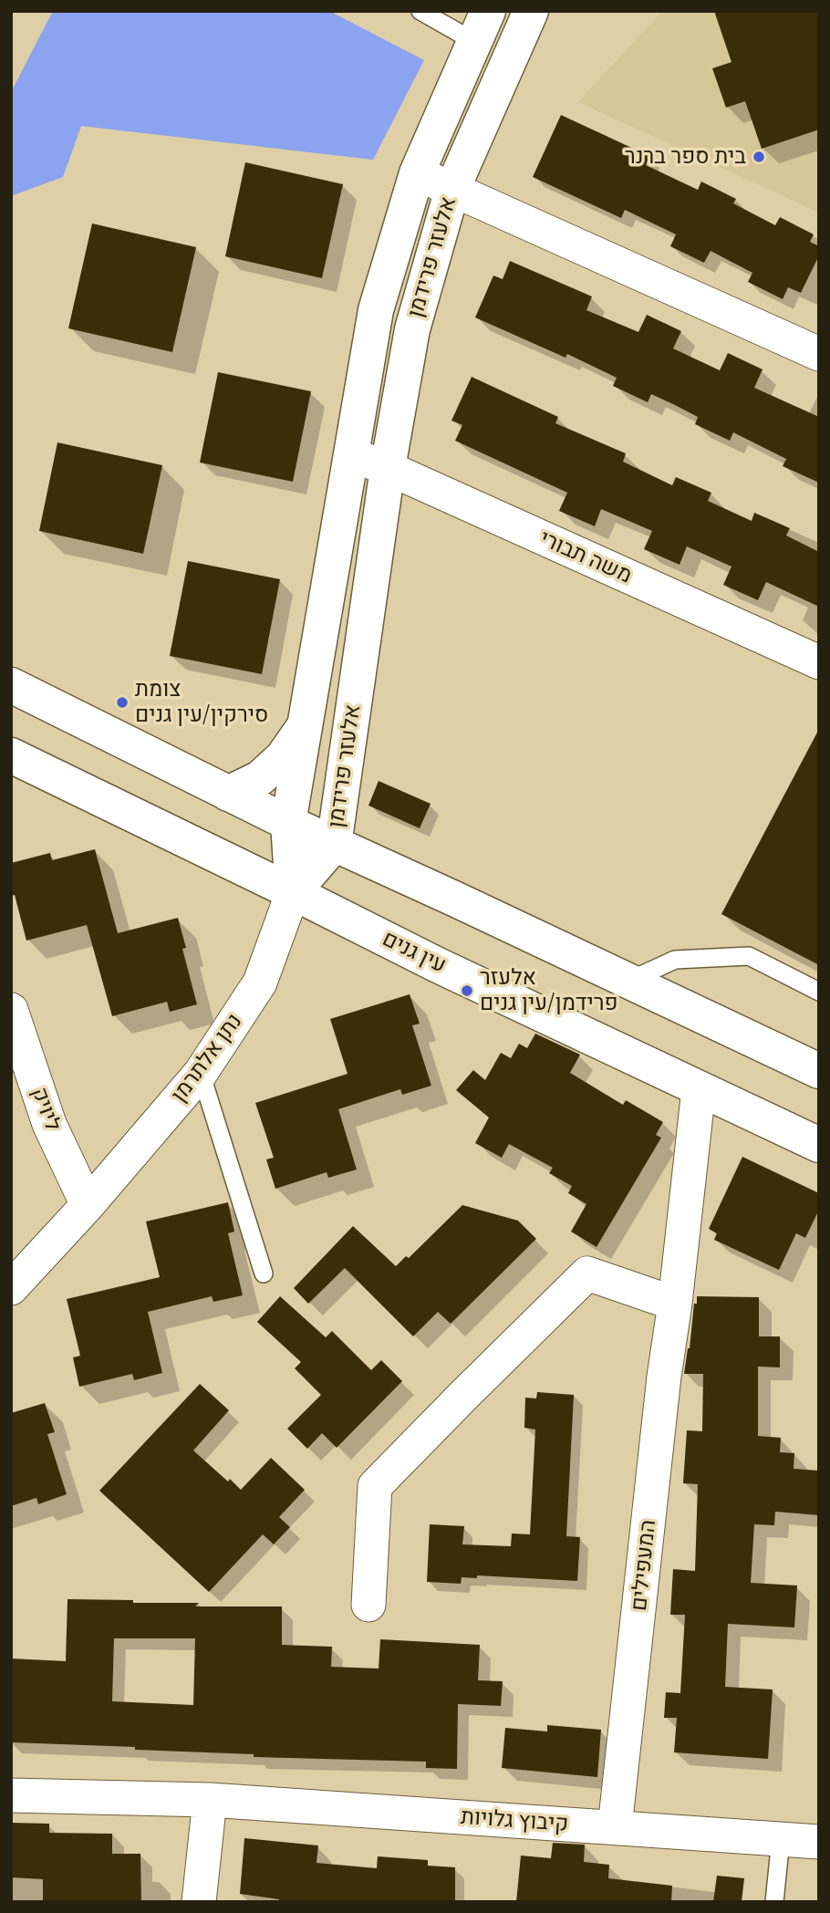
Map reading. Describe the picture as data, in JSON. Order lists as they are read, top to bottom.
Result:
{
  "streets": {
    "main road": ["אלעזר פרידמן", "עין גנים"],
    "street": [
      "משה תבורי",
      "נתן אלתרמן",
      "ליויק",
      "המעפילים",
      "קיבוץ גלויות"
    ]
  },
  "crossings": [
    ["אלעזר פרידמן", "משה תבורי"],
    ["אלעזר פרידמן", "עין גנים"],
    ["אלעזר פרידמן", "נתן אלתרמן"],
    ["עין גנים", "נתן אלתרמן"],
    ["עין גנים", "המעפילים"],
    ["נתן אלתרמן", "ליויק"],
    ["המעפילים", "קיבוץ גלויות"]
  ],
  "places": ["בית ספר ברנר", "צומת סירקין/עין גנים", "אלעזר פרידמן/עין גנים"]
}
